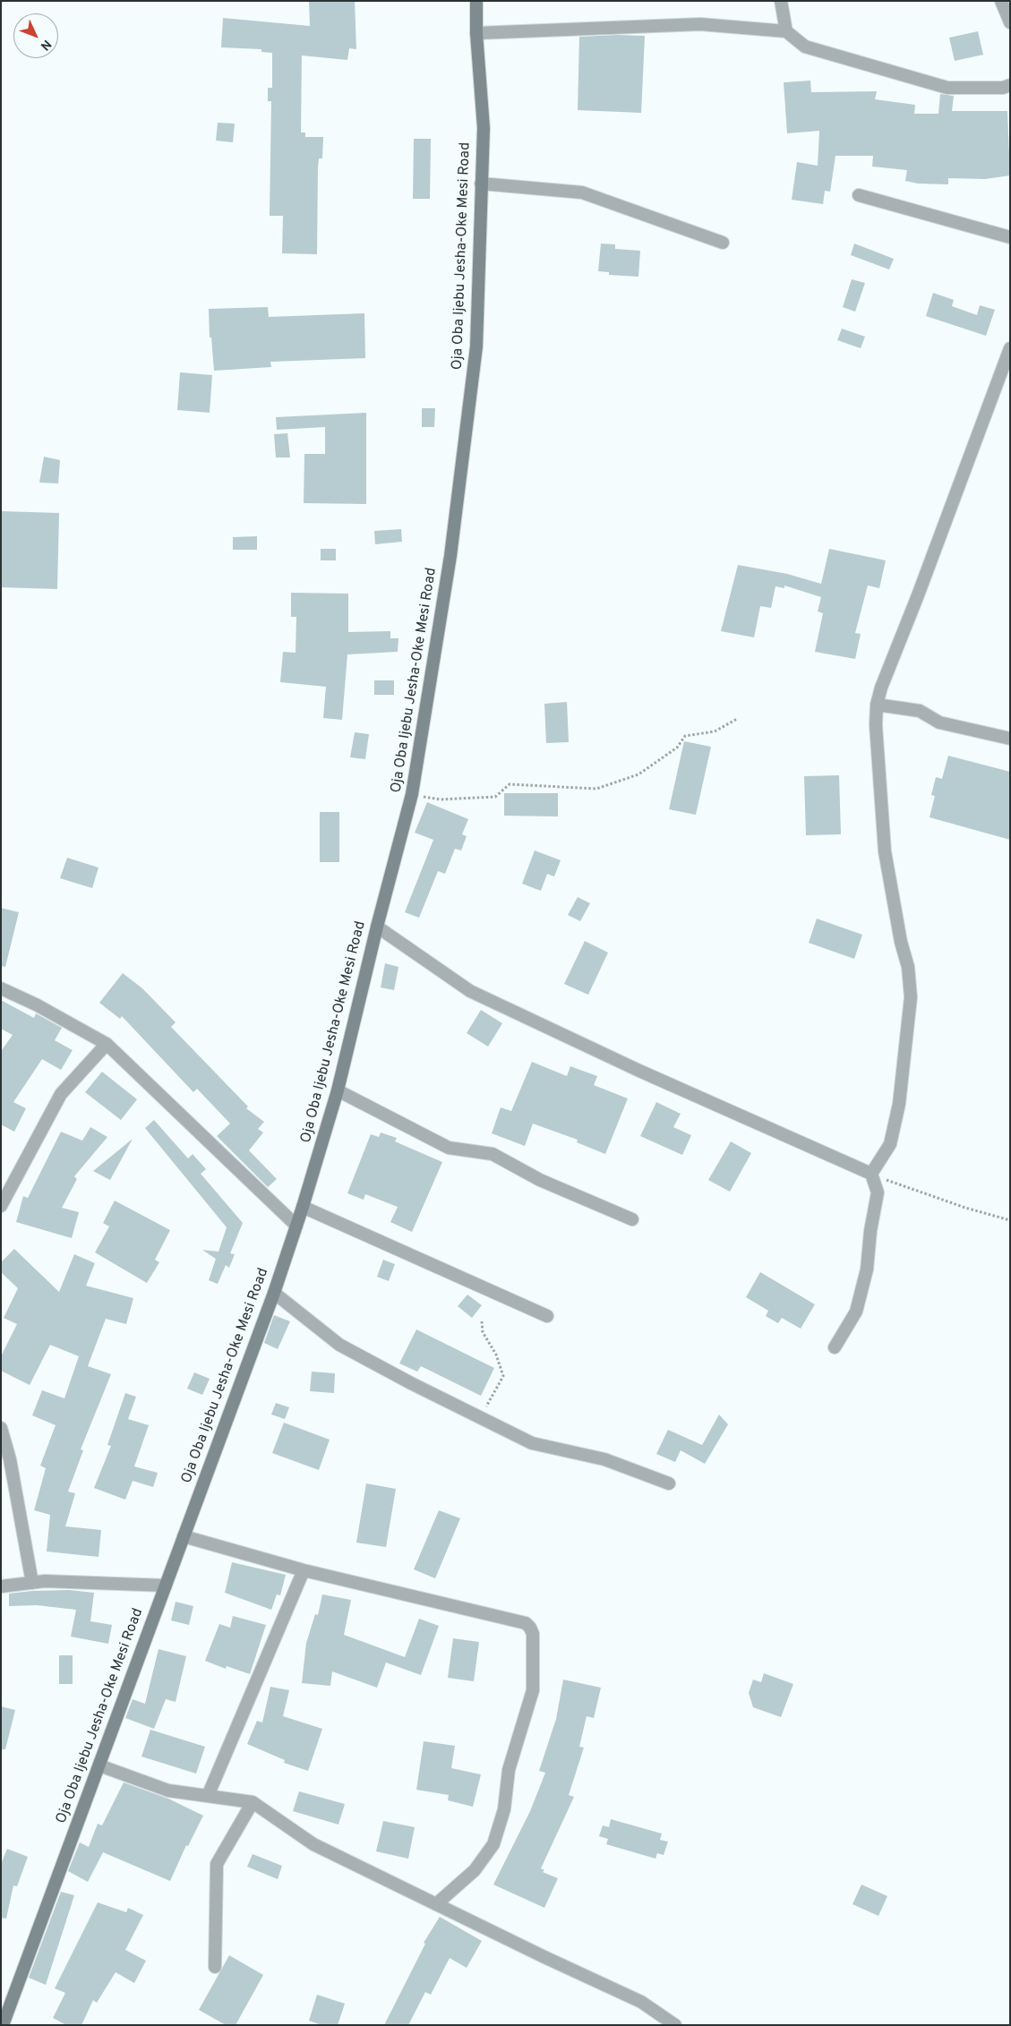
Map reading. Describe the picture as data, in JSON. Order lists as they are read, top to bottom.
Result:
{
  "streets": {
    "main road": ["Oja Oba Ijebu Jesha-Oke Mesi Road"]
  },
  "north": "bottom right"
}
